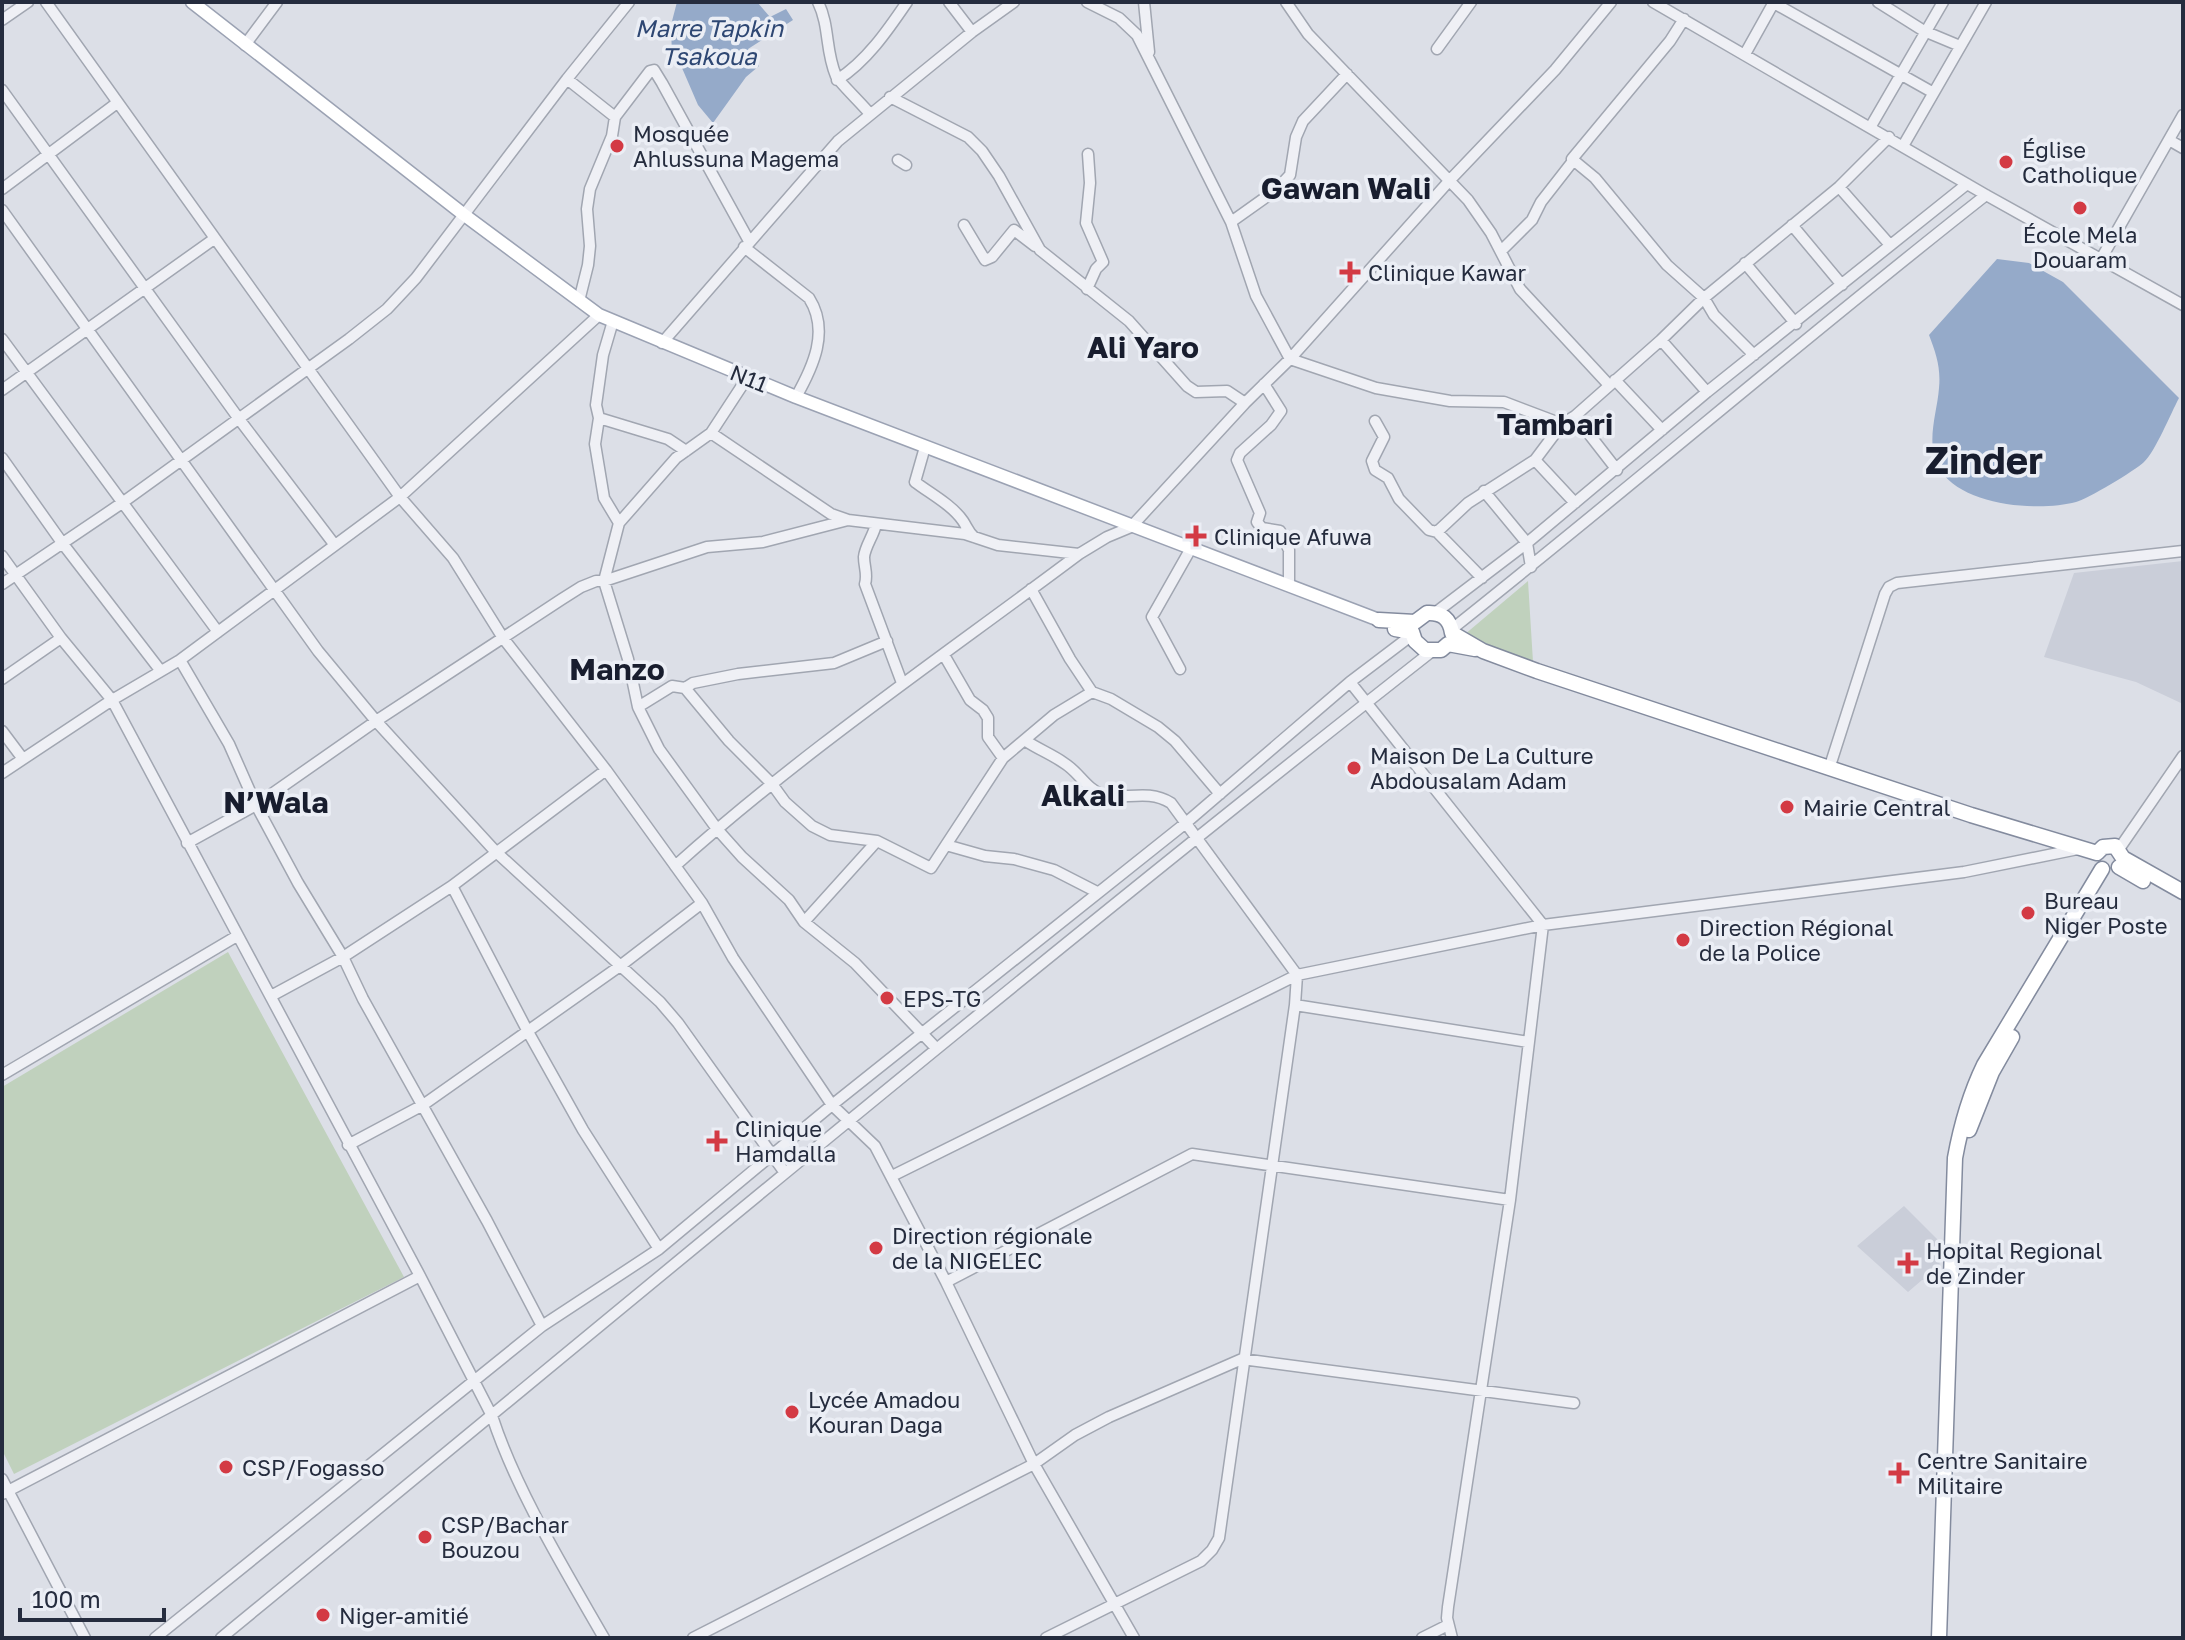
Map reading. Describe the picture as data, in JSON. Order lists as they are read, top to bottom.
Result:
{
  "streets": {
    "main road": ["N11"]
  },
  "districts": [
    "Gawan Wali",
    "Ali Yaro",
    "Tambari",
    "Zinder",
    "Manzo",
    "Alkali",
    "N’Wala"
  ],
  "water": ["Marre Tapkin Tsakoua"],
  "places": {
    "other": [
      "Mosquée Ahlussuna Magema",
      "Église Catholique",
      "École Mela Douaram",
      "Maison De La Culture Abdousalam Adam",
      "Mairie Central",
      "Bureau Niger Poste",
      "Direction Régional de la Police",
      "EPS-TG",
      "Direction régionale de la NIGELEC",
      "Lycée Amadou Kouran Daga",
      "CSP/Fogasso",
      "CSP/Bachar Bouzou",
      "Niger-amitié"
    ],
    "health": [
      "Clinique Kawar",
      "Clinique Afuwa",
      "Clinique Hamdalla",
      "Hopital Regional de Zinder",
      "Centre Sanitaire Militaire"
    ]
  },
  "scale_bar": "100 m"
}
